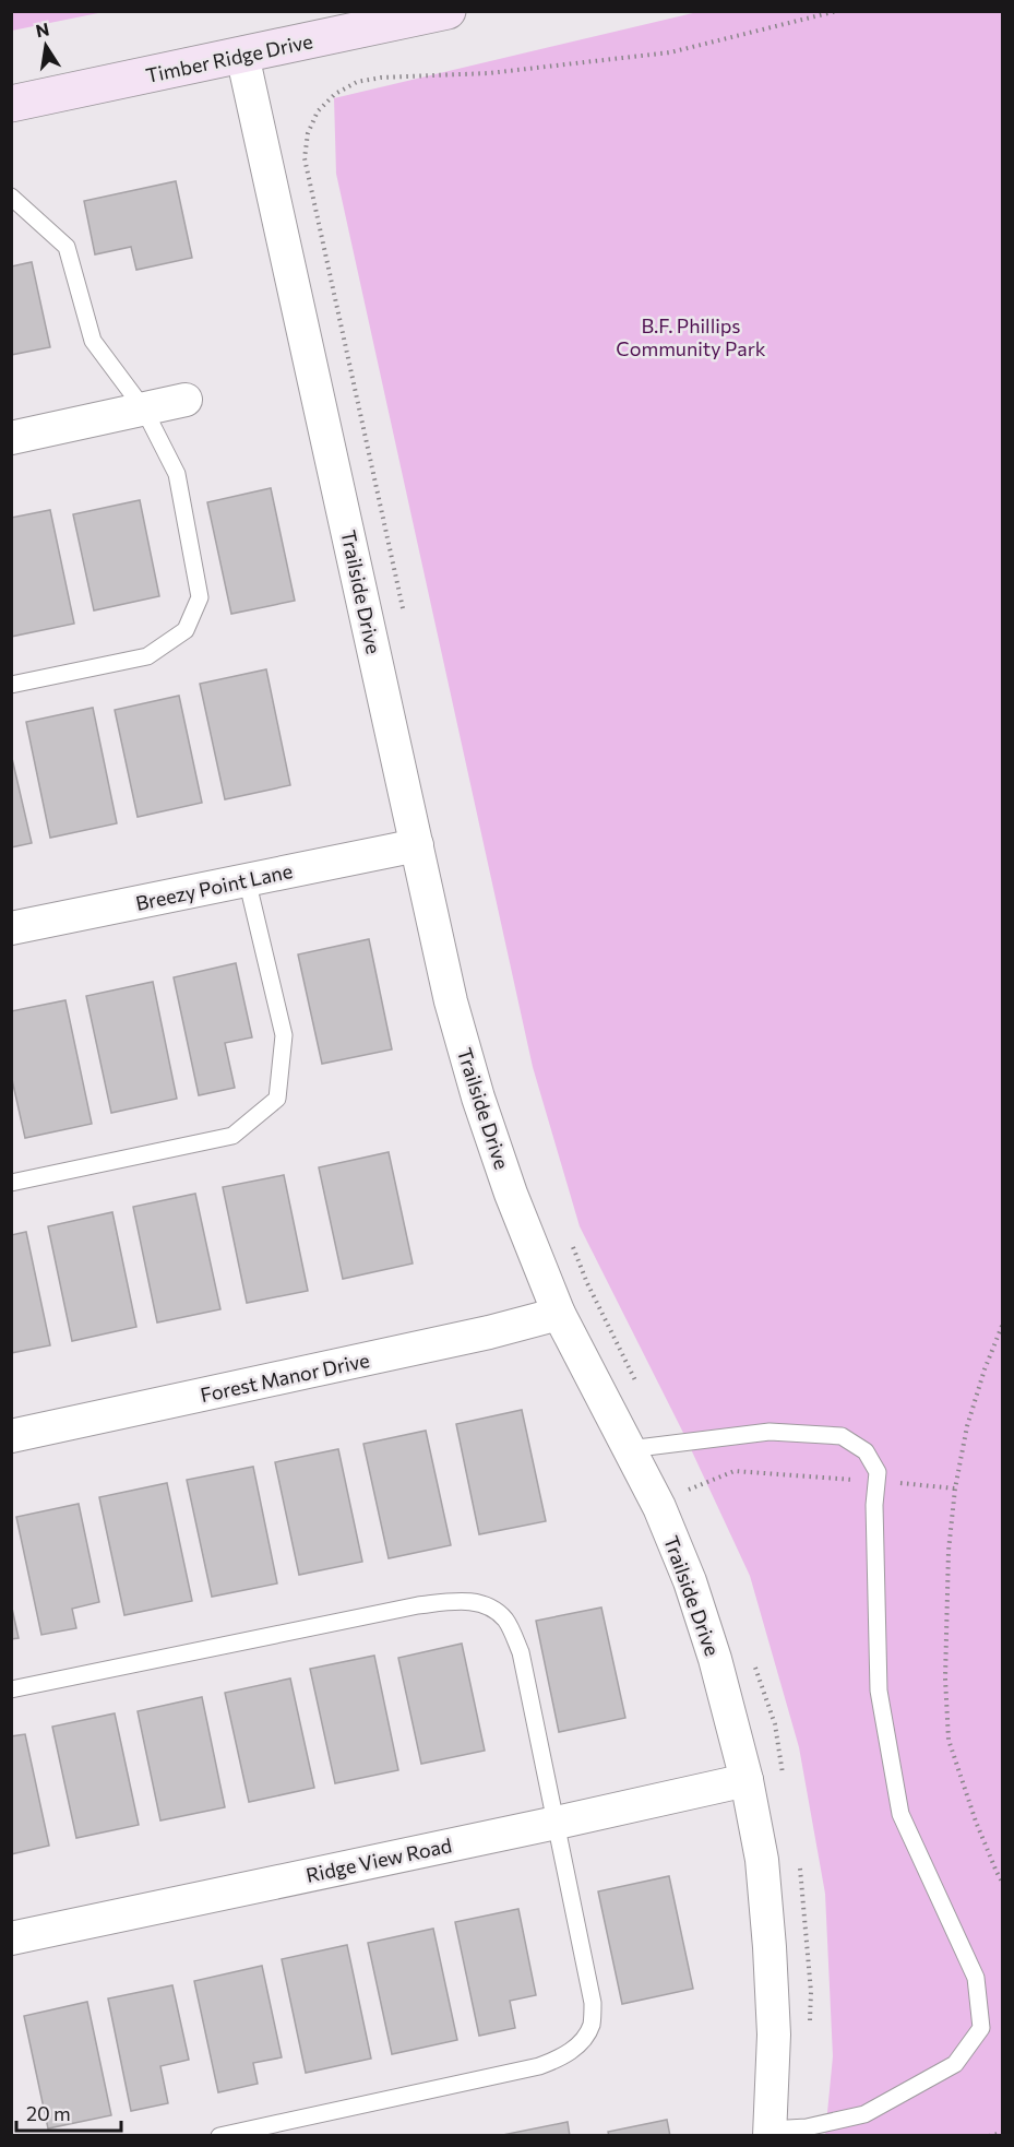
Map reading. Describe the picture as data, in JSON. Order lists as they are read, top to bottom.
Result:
{
  "streets": {
    "street": [
      "Timber Ridge Drive",
      "Trailside Drive",
      "Breezy Point Lane",
      "Forest Manor Drive",
      "Ridge View Road"
    ]
  },
  "crossings": [
    ["Timber Ridge Drive", "Trailside Drive"],
    ["Trailside Drive", "Breezy Point Lane"],
    ["Trailside Drive", "Forest Manor Drive"],
    ["Trailside Drive", "Ridge View Road"]
  ],
  "parks": ["B.F. Phillips Community Park"],
  "scale_bar": "20 m",
  "north": "top"
}
